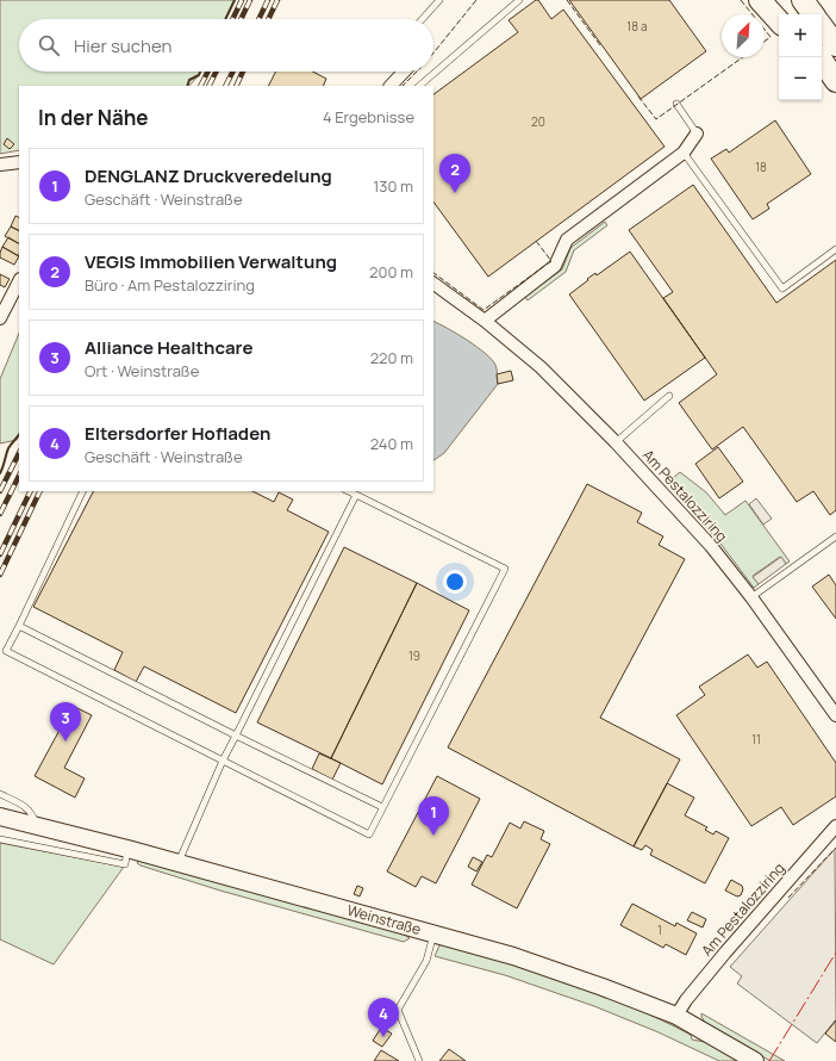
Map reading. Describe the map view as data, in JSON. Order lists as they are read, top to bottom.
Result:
{
  "streets": {
    "main road": ["Weinstraße"],
    "street": ["Am Pestalozziring"]
  },
  "crossings": [
    ["Am Pestalozziring", "Weinstraße"]
  ],
  "house_numbers": [
    "18 a",
    "20",
    "18",
    "19",
    "11",
    "1"
  ],
  "north": "top right",
  "page": {
    "map_buttons": ["+", "−"],
    "search": "Hier suchen",
    "heading": ["In der Nähe", "4 Ergebnisse"],
    "list": [
      {
        "mark": "1",
        "name": "DENGLANZ Druckveredelung",
        "note": "Geschäft · Weinstraße",
        "value": "130 m"
      },
      {
        "mark": "2",
        "name": "VEGIS Immobilien Verwaltung",
        "note": "Büro · Am Pestalozziring",
        "value": "200 m"
      },
      {
        "mark": "3",
        "name": "Alliance Healthcare",
        "note": "Ort · Weinstraße",
        "value": "220 m"
      },
      {
        "mark": "4",
        "name": "Eltersdorfer Hofladen",
        "note": "Geschäft · Weinstraße",
        "value": "240 m"
      }
    ],
    "pins": [
      "2",
      "3",
      "1",
      "4"
    ]
  }
}
